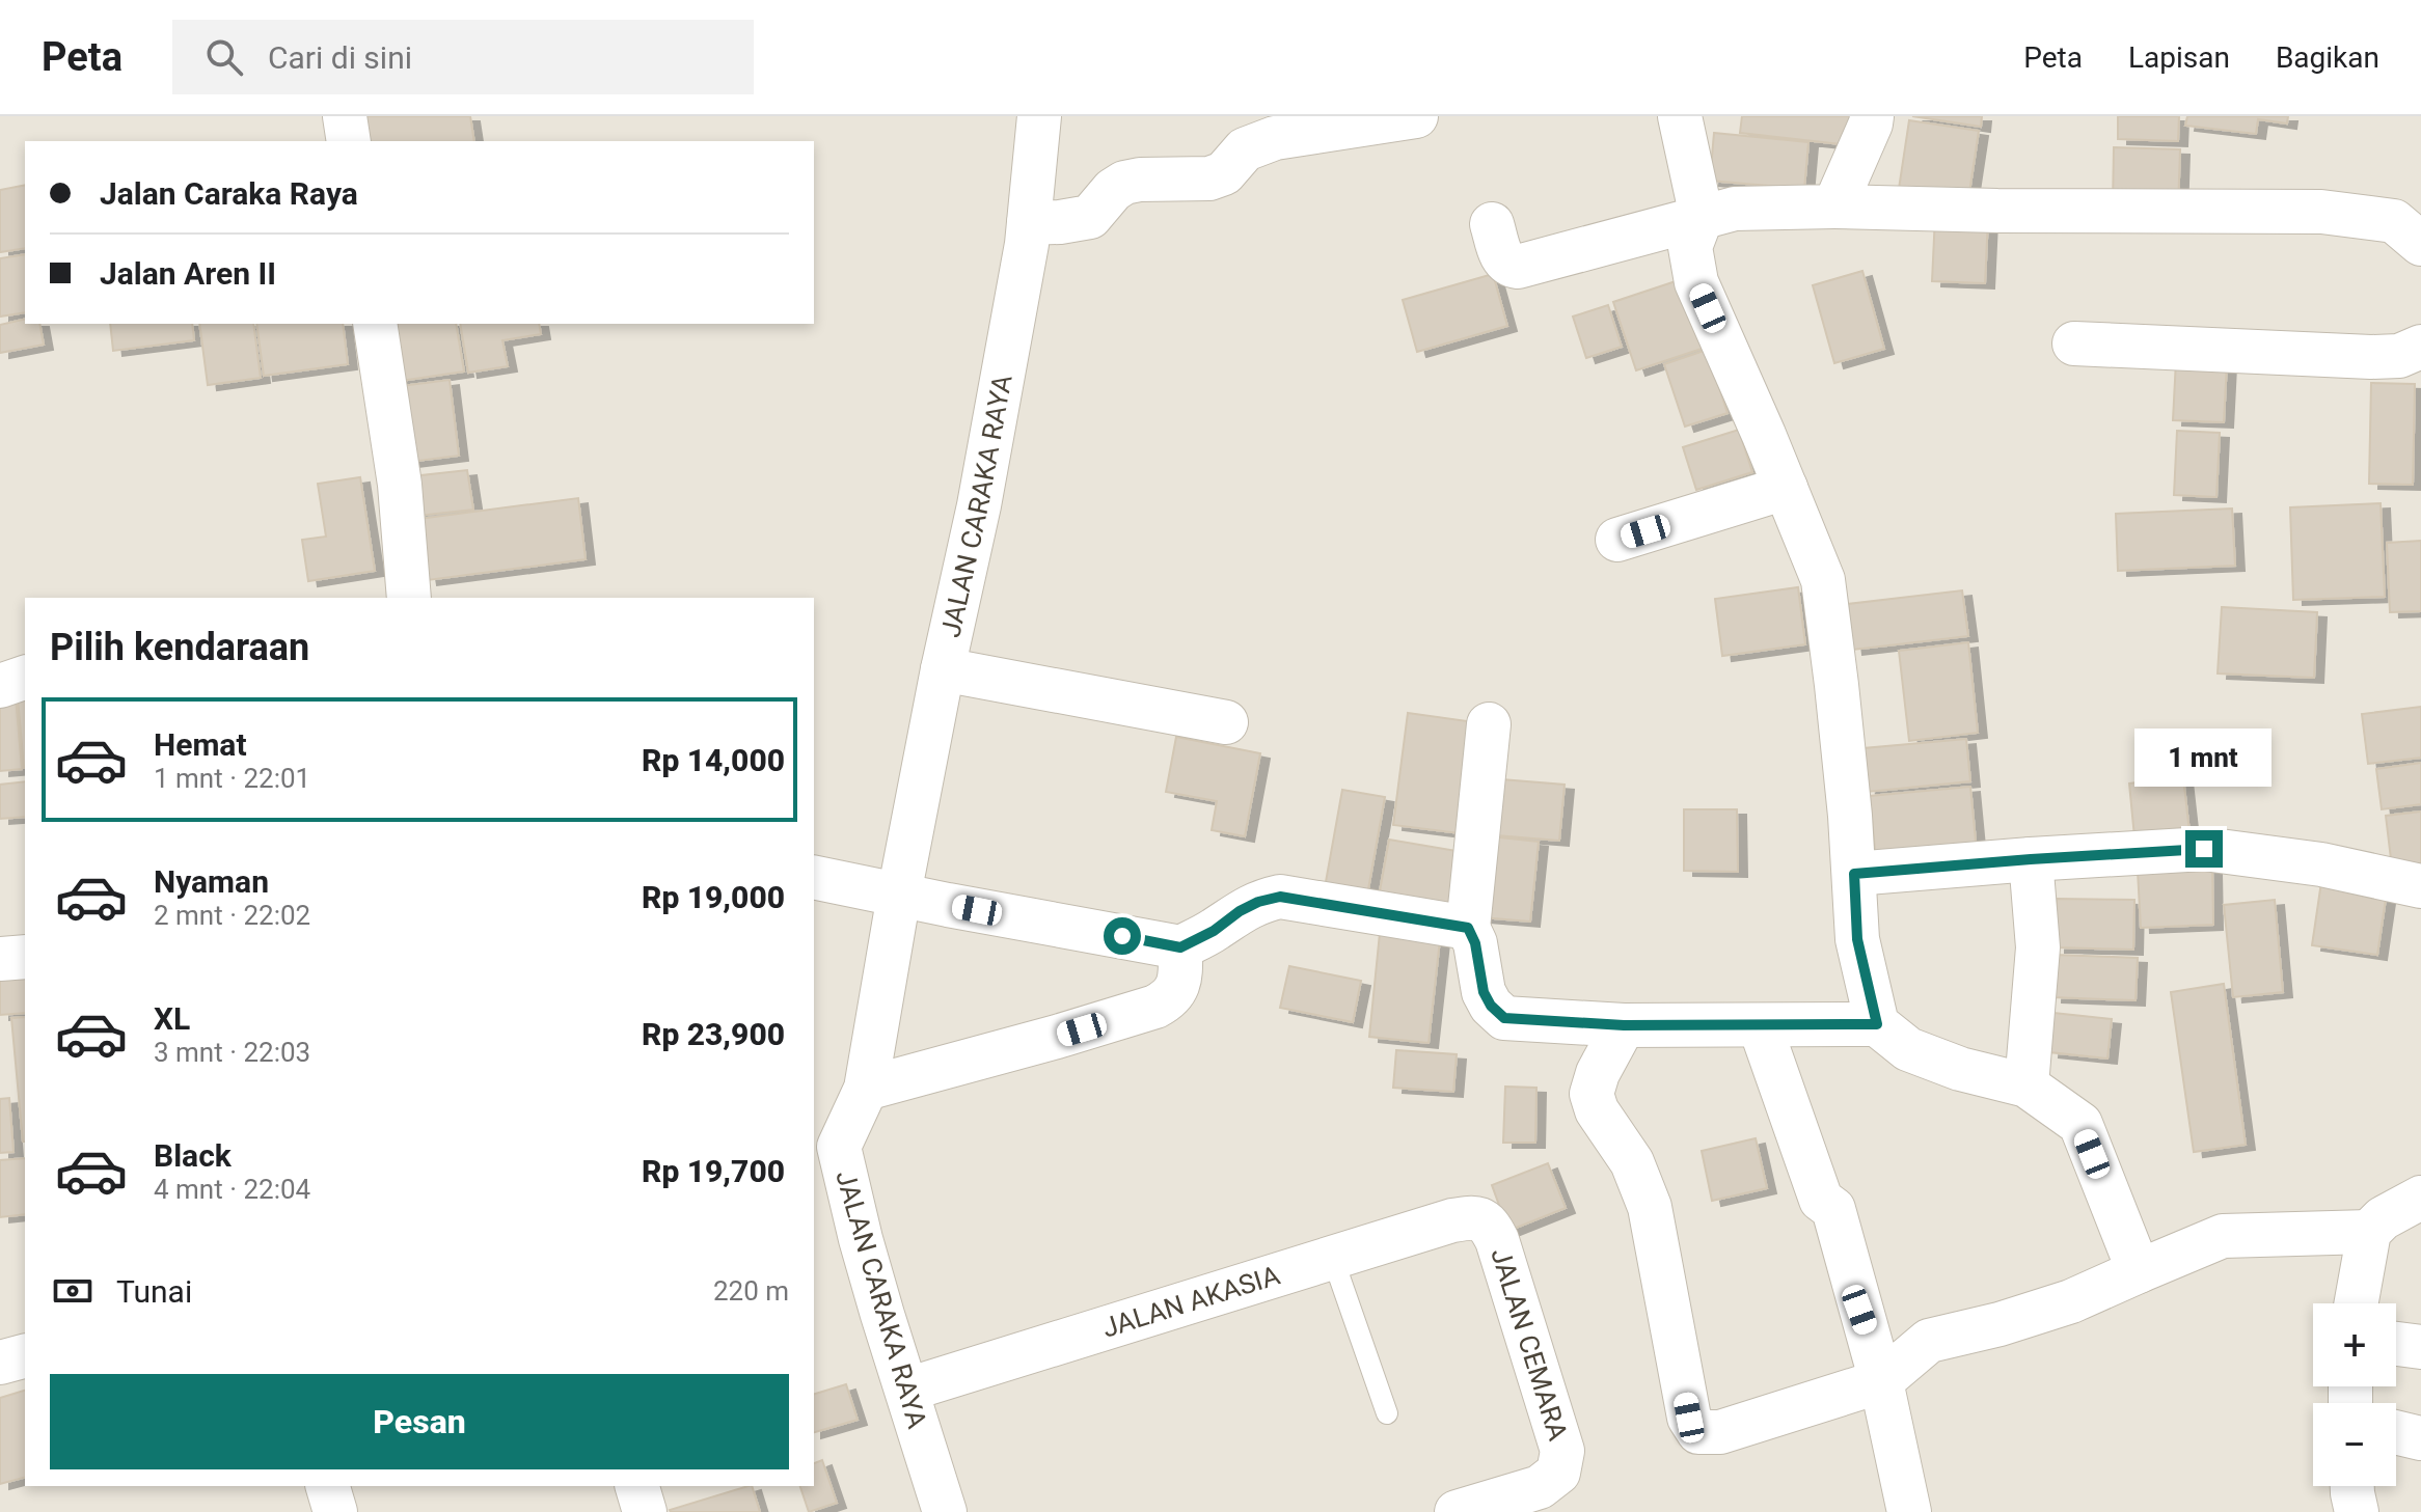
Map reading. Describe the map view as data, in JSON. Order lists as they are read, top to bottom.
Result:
{
  "streets": {
    "street": ["JALAN CARAKA RAYA", "JALAN AKASIA", "JALAN CEMARA"]
  },
  "crossings": [
    ["JALAN CARAKA RAYA", "JALAN AKASIA"],
    ["JALAN AKASIA", "JALAN CEMARA"]
  ],
  "page": {
    "header": "Peta",
    "search": "Cari di sini",
    "nav": ["Peta", "Lapisan", "Bagikan"],
    "banner": ["Jalan Caraka Raya", "Jalan Aren II"],
    "heading": "Pilih kendaraan",
    "list": [
      {
        "name": "Hemat",
        "note": "1 mnt · 22:01",
        "value": "Rp 14,000"
      },
      {
        "name": "Nyaman",
        "note": "2 mnt · 22:02",
        "value": "Rp 19,000"
      },
      {
        "name": "XL",
        "note": "3 mnt · 22:03",
        "value": "Rp 23,900"
      },
      {
        "name": "Black",
        "note": "4 mnt · 22:04",
        "value": "Rp 19,700"
      }
    ],
    "bubble": "1 mnt",
    "pay": ["Tunai", "220 m"],
    "map_buttons": ["+", "−"],
    "buttons": "Pesan"
  }
}
